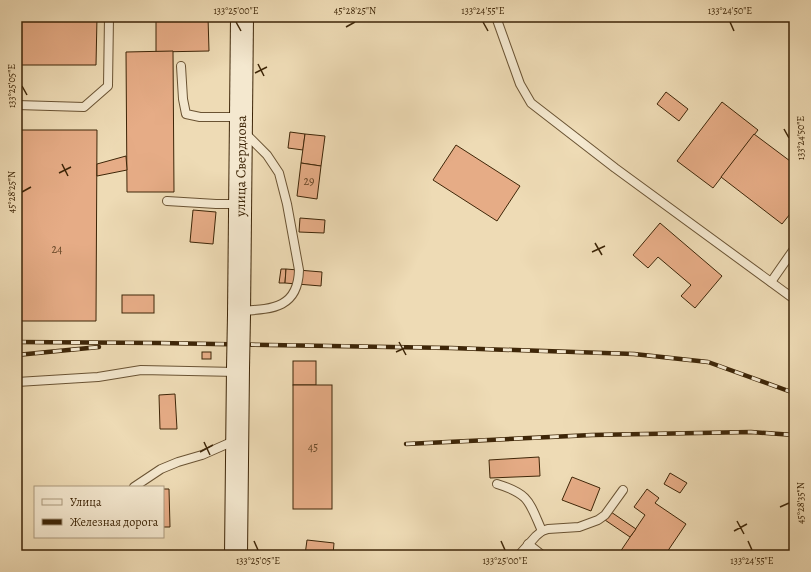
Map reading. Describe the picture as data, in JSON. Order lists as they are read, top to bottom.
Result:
{
  "streets": {
    "main road": ["улица Свердлова"]
  },
  "house_numbers": ["29", "24", "45"],
  "legend": ["Улица", "Железная дорога"],
  "coordinates": [
    "133°25'00\"E",
    "45°28'25\"N",
    "133°24'55\"E",
    "133°24'50\"E",
    "133°25'05\"E",
    "45°28'35\"N"
  ]
}
